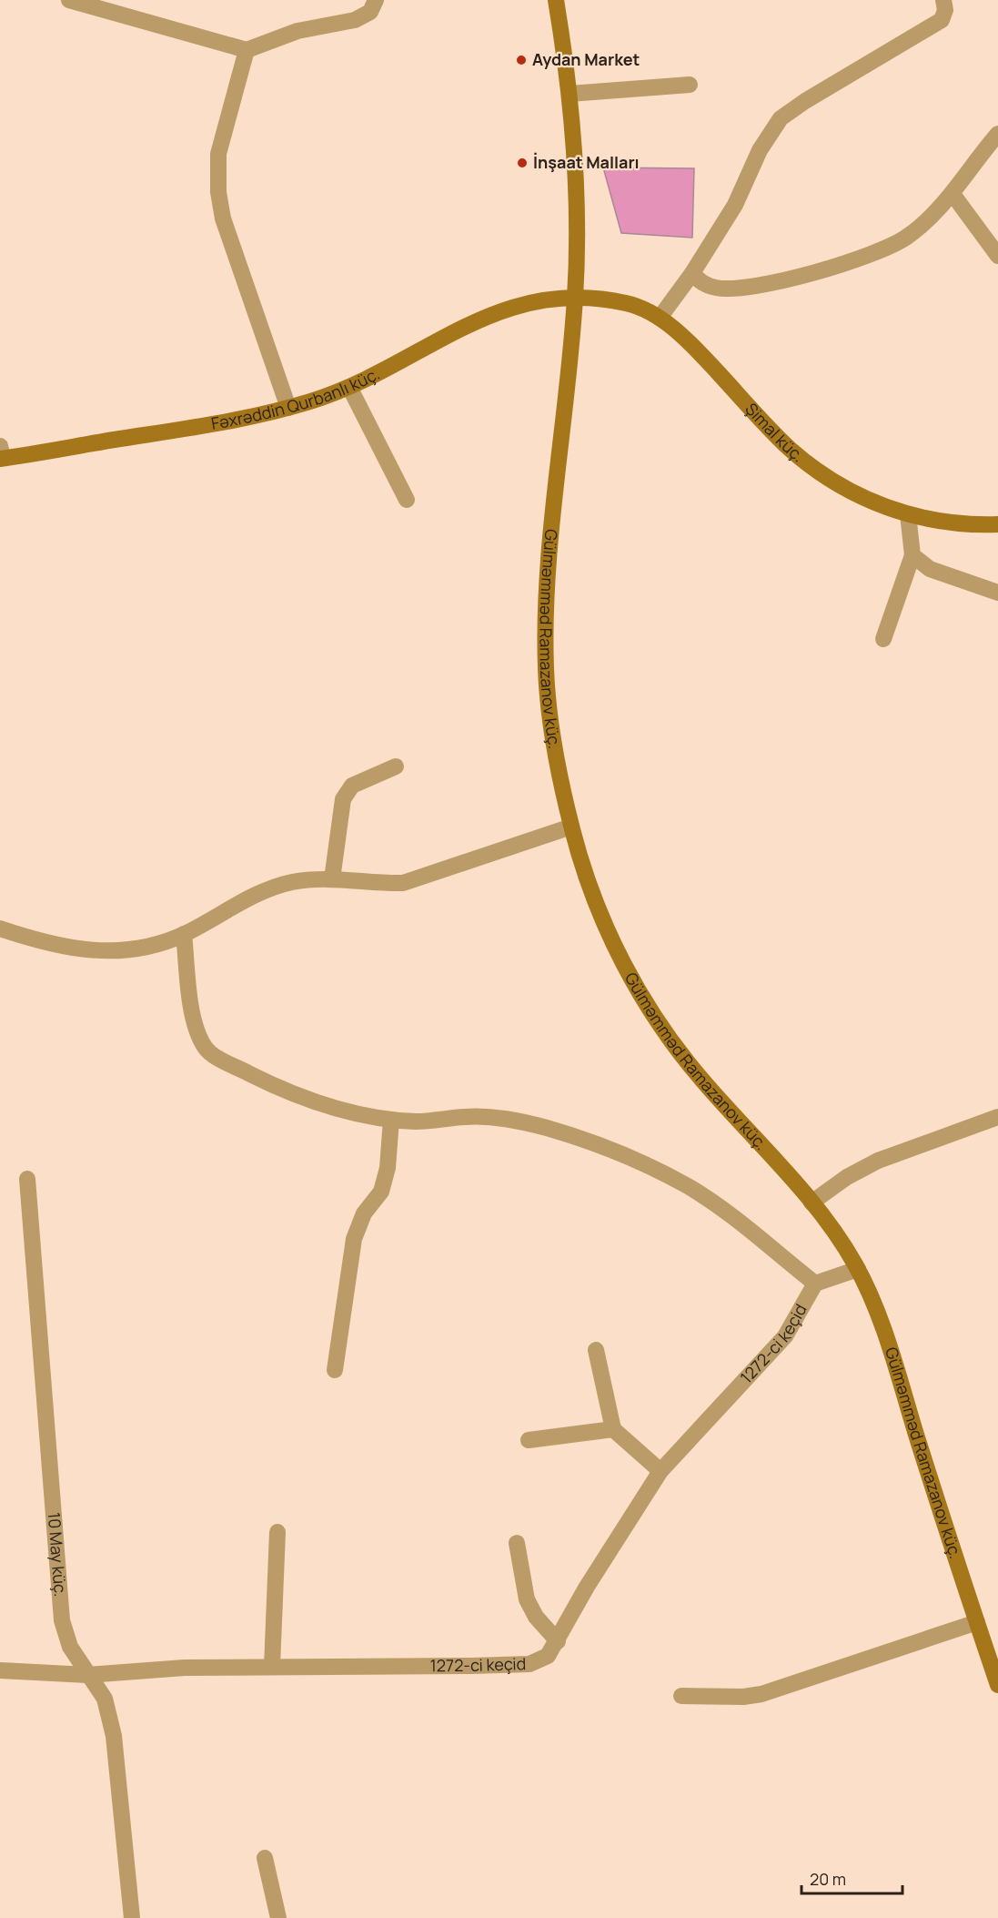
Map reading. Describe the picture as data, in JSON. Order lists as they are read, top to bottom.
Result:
{
  "streets": {
    "main road": ["Fəxrəddin Qurbanlı küç.", "Şimal küç.", "Gülməmməd Ramazanov küç."],
    "street": ["1272-ci keçid", "10 May küç."]
  },
  "crossings": [
    ["Fəxrəddin Qurbanlı küç.", "Şimal küç."],
    ["Fəxrəddin Qurbanlı küç.", "Gülməmməd Ramazanov küç."],
    ["Şimal küç.", "Gülməmməd Ramazanov küç."],
    ["1272-ci keçid", "10 May küç."]
  ],
  "places": ["Aydan Market", "İnşaat Malları"],
  "scale_bar": "20 m"
}
